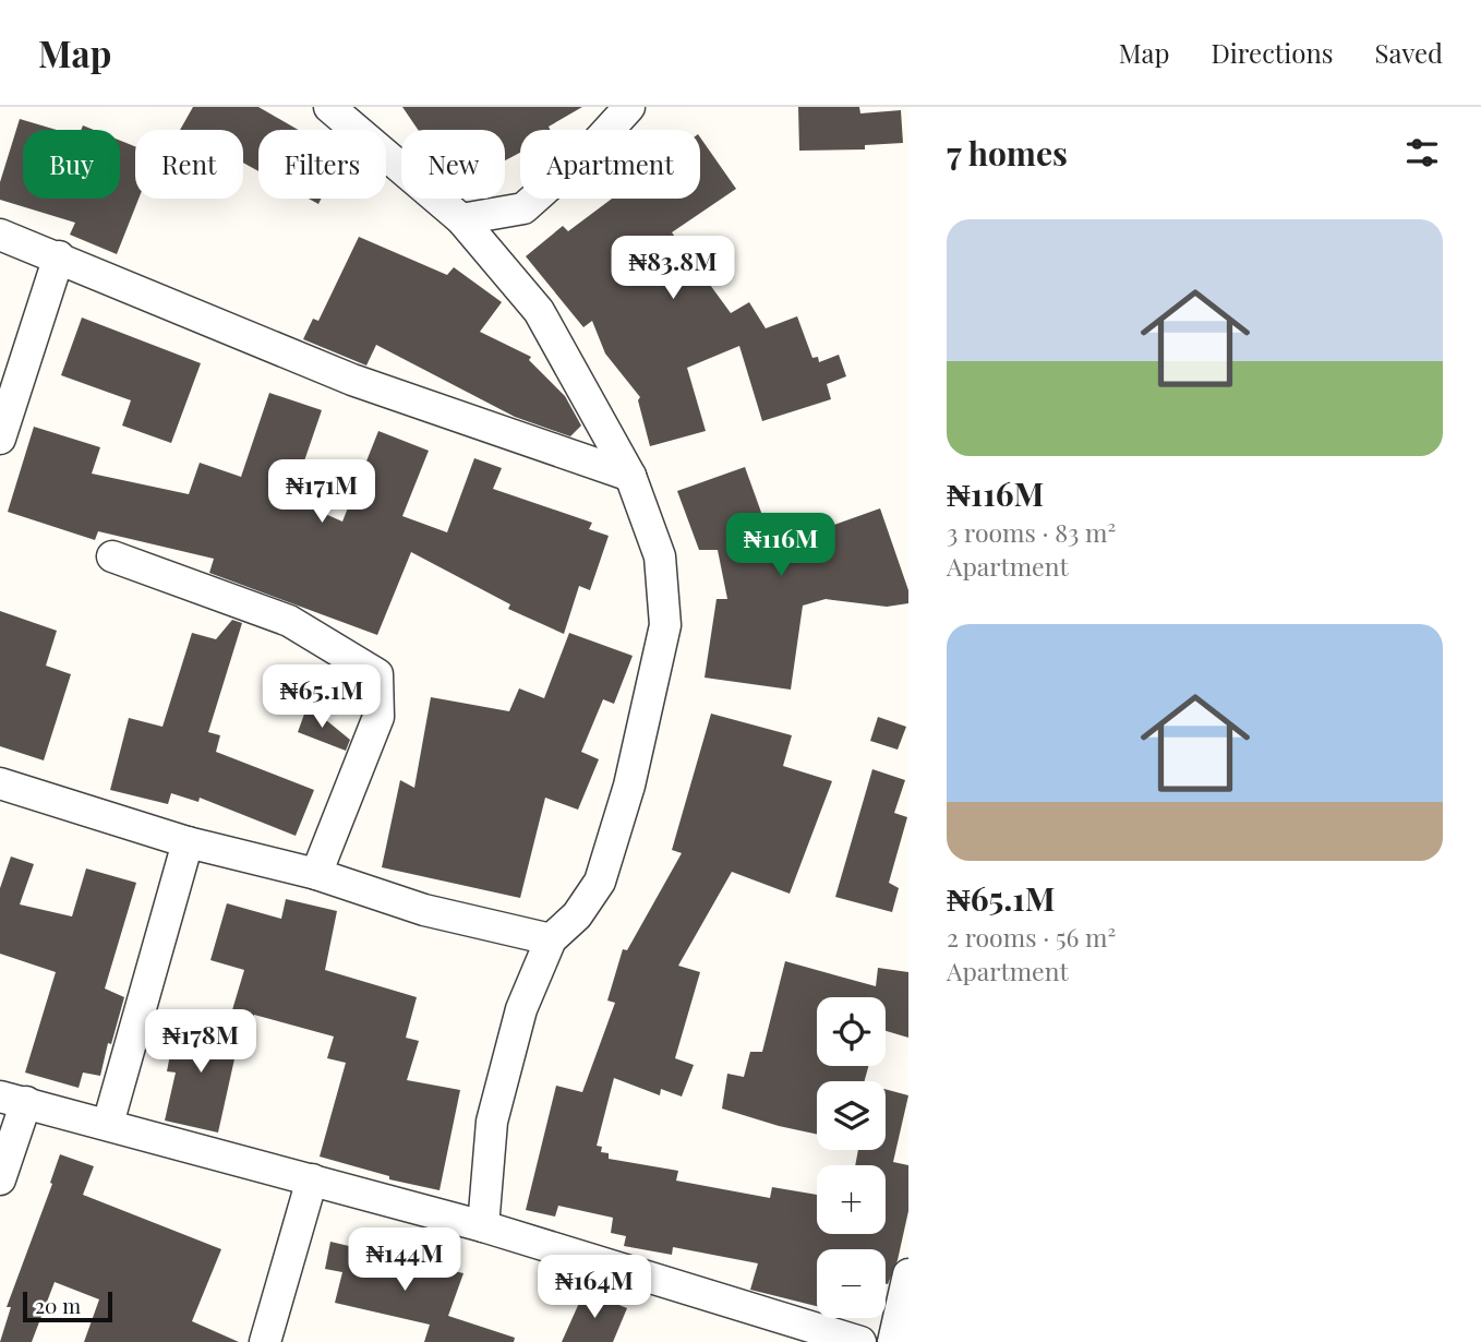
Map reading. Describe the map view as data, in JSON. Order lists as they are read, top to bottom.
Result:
{
  "scale_bar": "20 m",
  "page": {
    "header": "Map",
    "nav": ["Map", "Directions", "Saved"],
    "heading": "7 homes",
    "chip": [
      "Buy",
      "Rent",
      "Filters",
      "New",
      "Apartment"
    ],
    "list": [
      {
        "name": "₦116M",
        "note": "3 rooms · 83 m² · Apartment"
      },
      {
        "name": "₦65.1M",
        "note": "2 rooms · 56 m² · Apartment"
      }
    ],
    "price": [
      "₦83.8M",
      "₦171M",
      "₦116M",
      "₦65.1M",
      "₦178M",
      "₦144M",
      "₦164M"
    ],
    "map_buttons": ["+", "−"],
    "scale": "20 m"
  }
}
